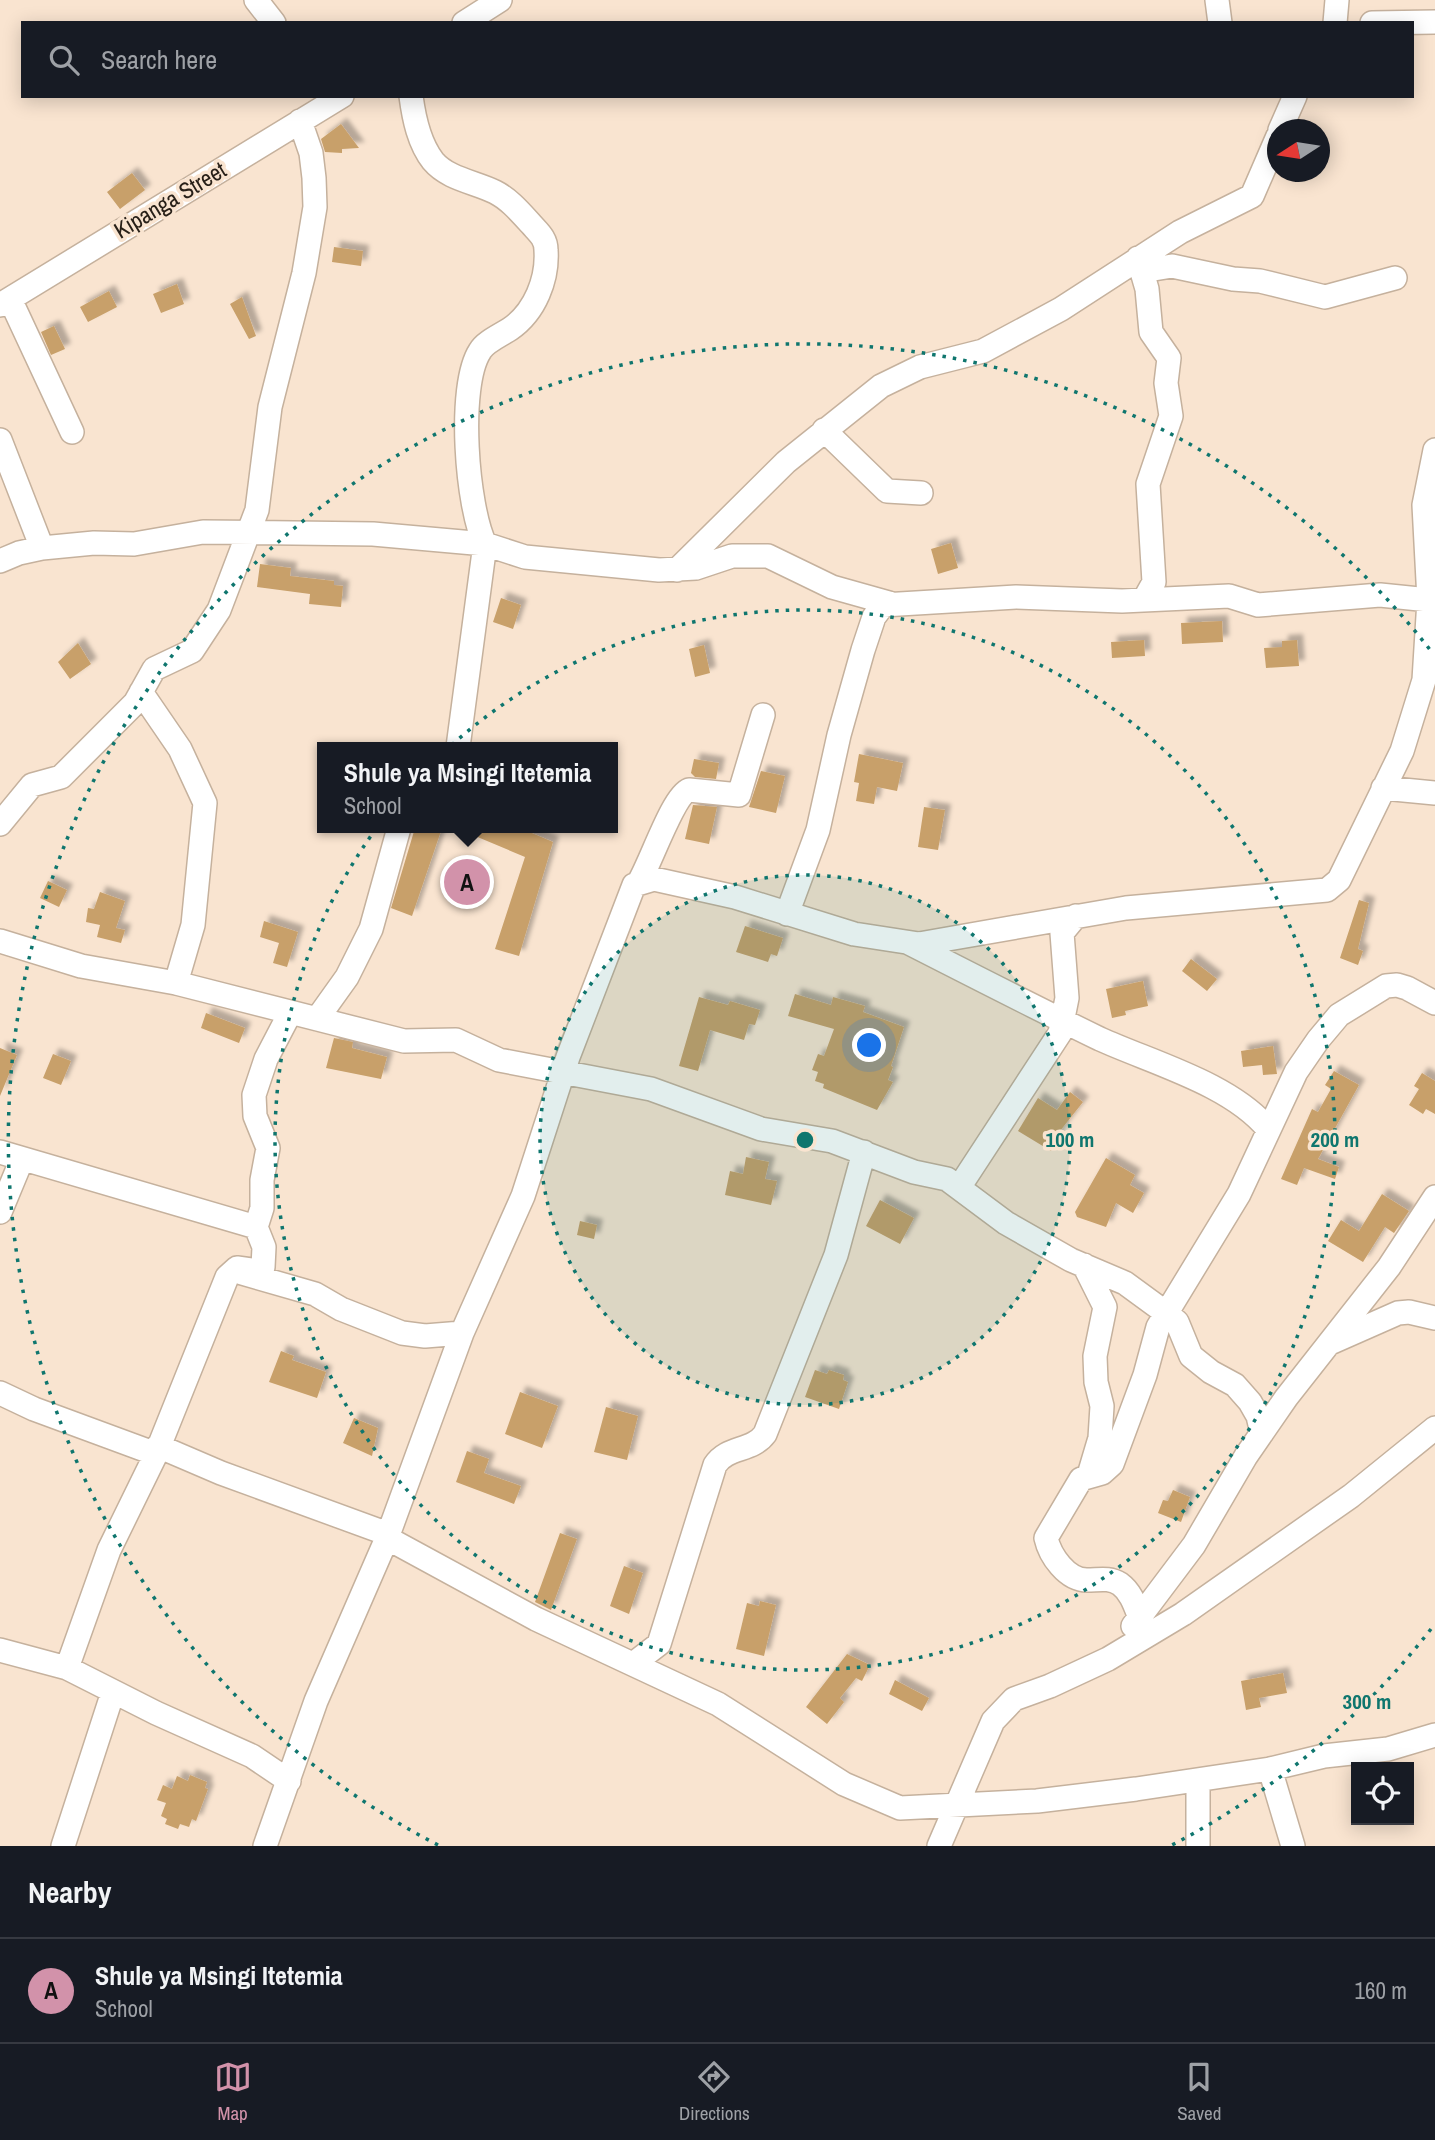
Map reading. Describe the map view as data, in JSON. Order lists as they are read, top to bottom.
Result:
{
  "streets": {
    "street": ["Kipanga Street"]
  },
  "north": "left",
  "page": {
    "search": "Search here",
    "popup": ["Shule ya Msingi Itetemia", "School"],
    "pins": "A",
    "heading": "Nearby",
    "list": [
      {
        "mark": "A",
        "name": "Shule ya Msingi Itetemia",
        "note": "School",
        "value": "160 m"
      }
    ],
    "nav": ["Map", "Directions", "Saved"]
  },
  "rings": ["100 m", "200 m", "300 m"]
}
